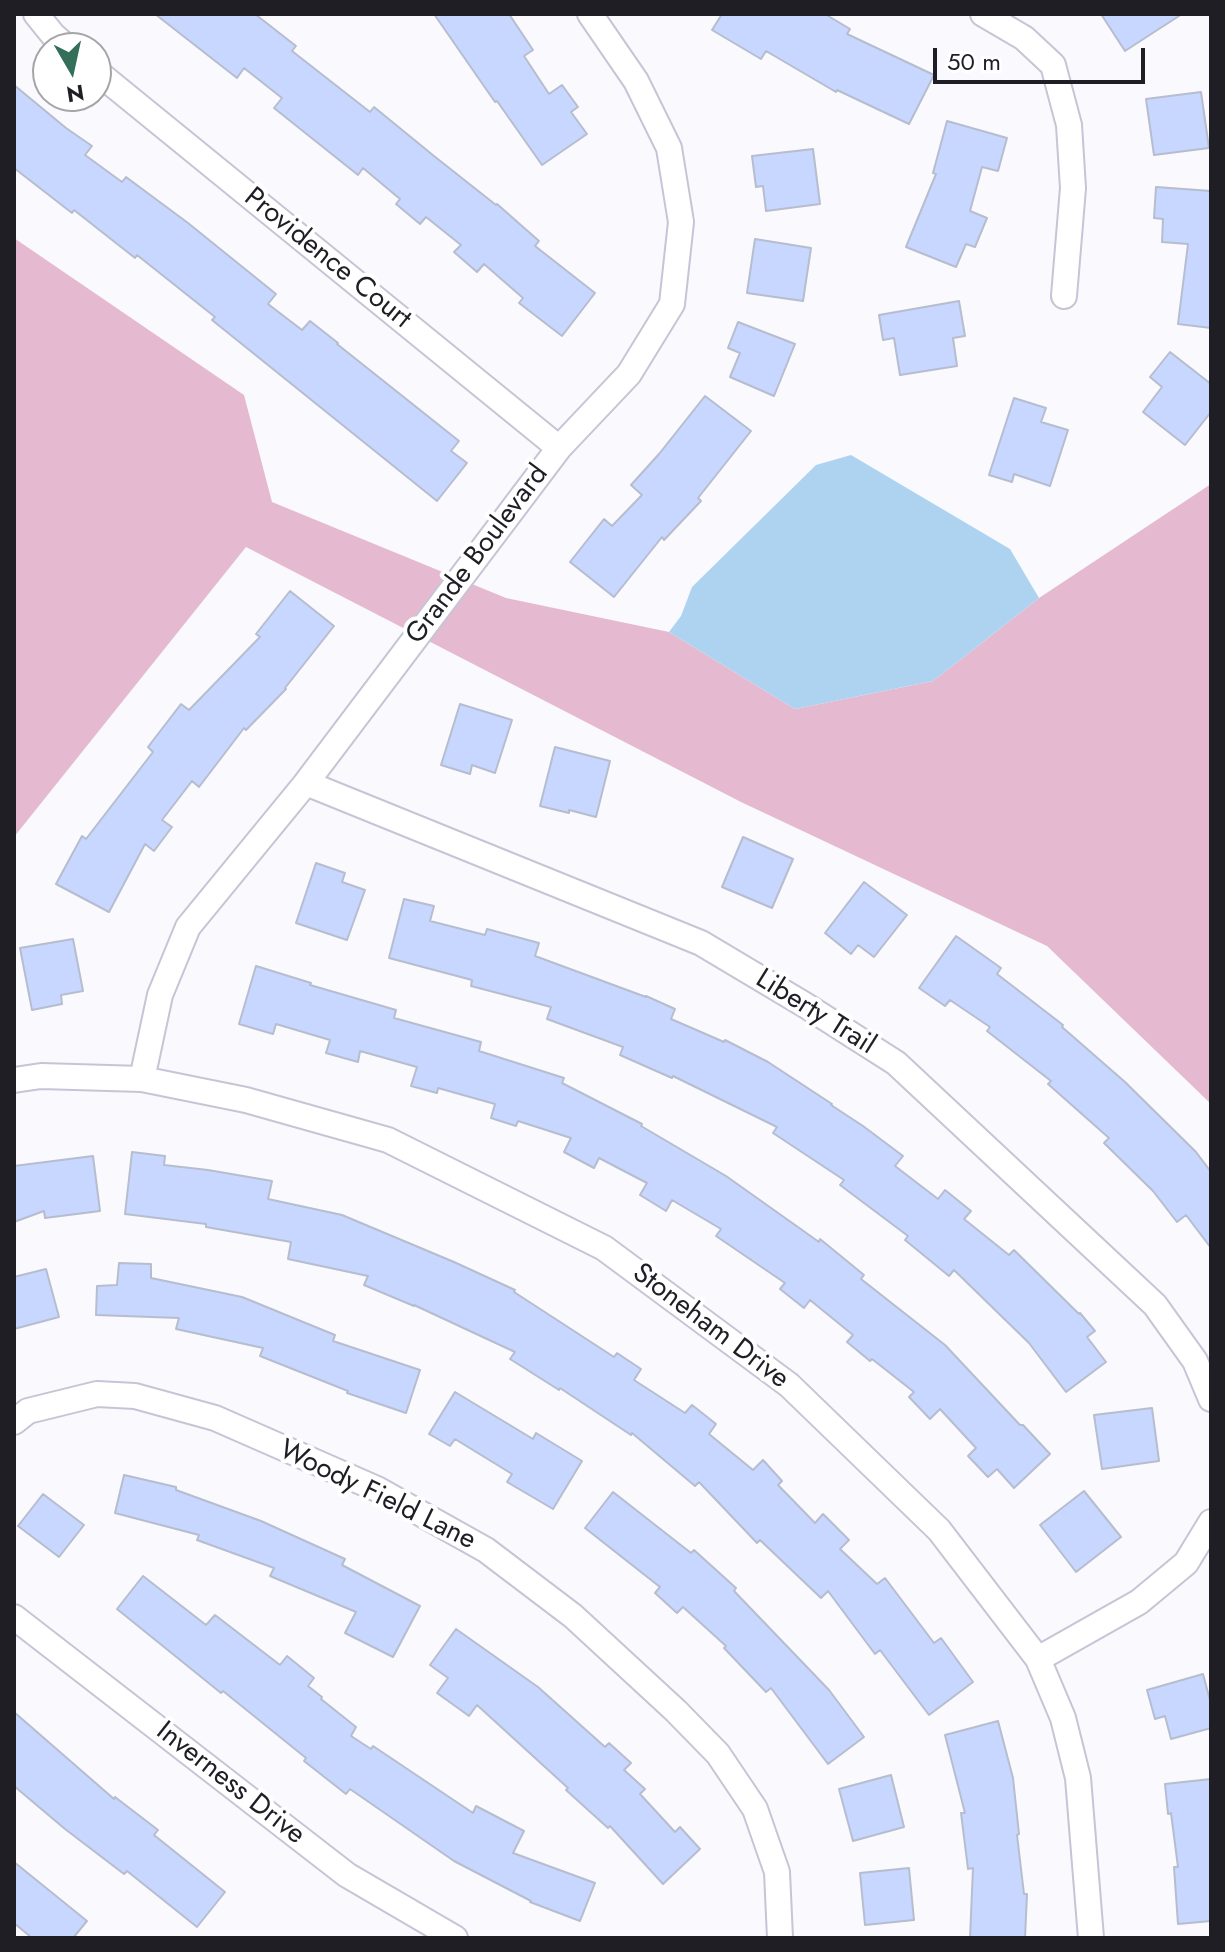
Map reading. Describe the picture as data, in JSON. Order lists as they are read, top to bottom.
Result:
{
  "streets": {
    "street": [
      "Providence Court",
      "Grande Boulevard",
      "Liberty Trail",
      "Stoneham Drive",
      "Woody Field Lane",
      "Inverness Drive"
    ]
  },
  "crossings": [
    ["Providence Court", "Grande Boulevard"],
    ["Grande Boulevard", "Liberty Trail"],
    ["Grande Boulevard", "Stoneham Drive"]
  ],
  "scale_bar": "50 m",
  "north": "bottom"
}
